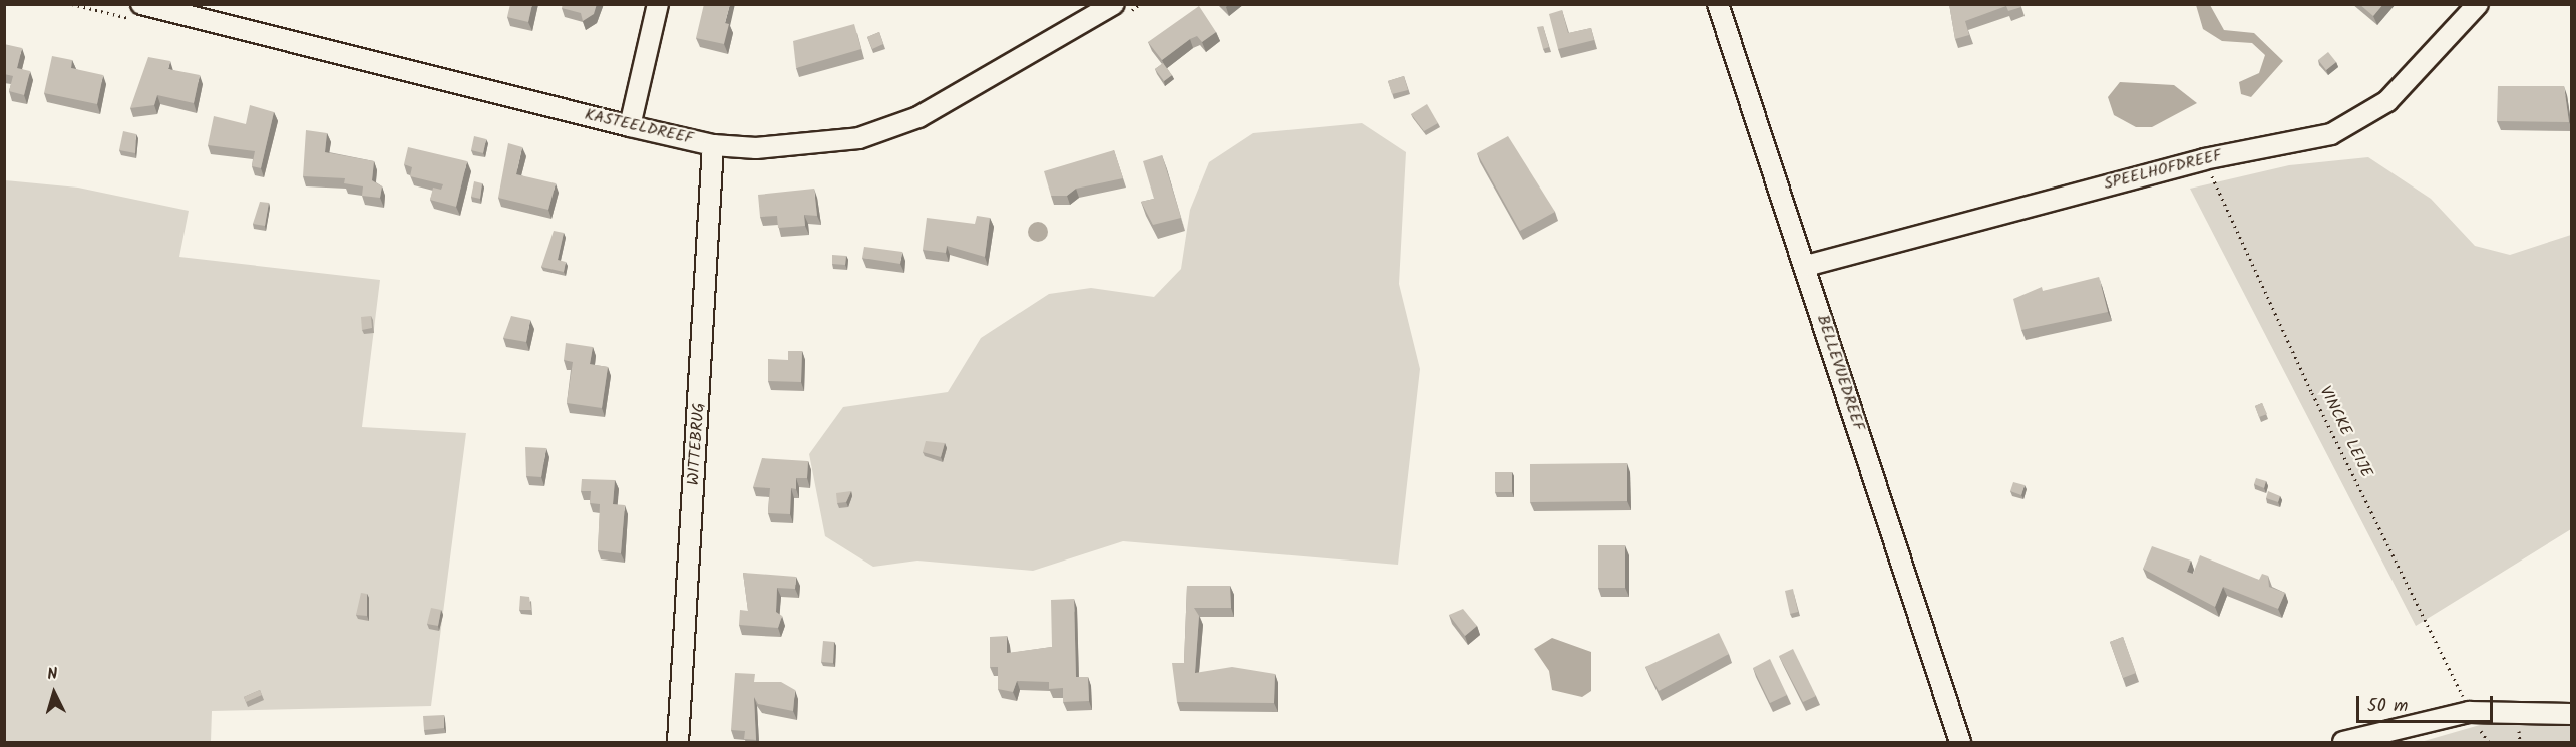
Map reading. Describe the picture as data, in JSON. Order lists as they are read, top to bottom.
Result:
{
  "streets": {
    "street": [
      "KASTEELDREEF",
      "SPEELHOFDREEF",
      "BELLEVUEDREEF",
      "WITTEBRUG"
    ],
    "path": ["VINCKE LEIJE"]
  },
  "crossings": [
    ["KASTEELDREEF", "WITTEBRUG"],
    ["SPEELHOFDREEF", "BELLEVUEDREEF"],
    ["SPEELHOFDREEF", "VINCKE LEIJE"]
  ],
  "scale_bar": "50 m",
  "north": "top"
}
